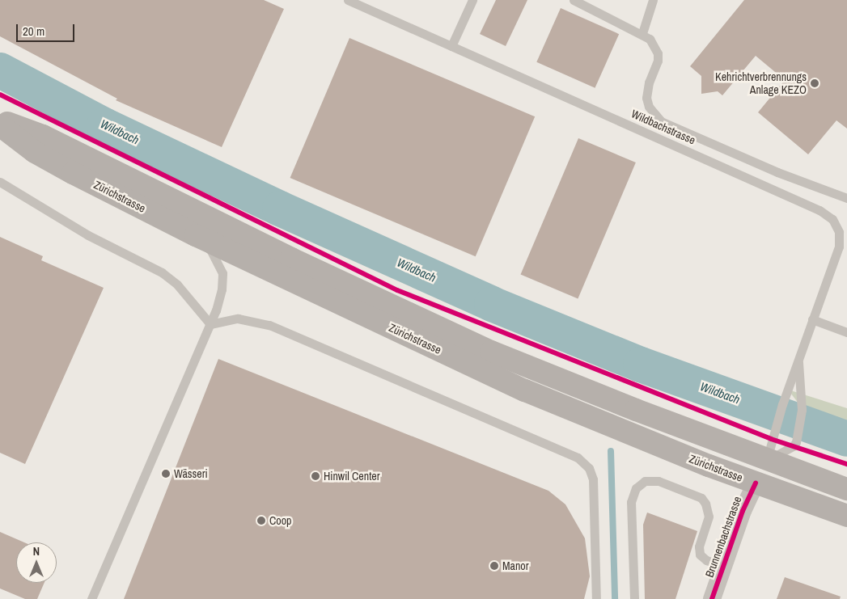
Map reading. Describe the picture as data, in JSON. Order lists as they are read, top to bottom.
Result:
{
  "streets": {
    "main road": ["Zürichstrasse"],
    "street": ["Brunnenbachstrasse"],
    "lane": ["Wildbachstrasse"]
  },
  "crossings": [
    ["Wildbachstrasse", "Zürichstrasse"],
    ["Zürichstrasse", "Brunnenbachstrasse"]
  ],
  "water": ["Wildbach"],
  "places": [
    "Kehrichtverbrennungs Anlage KEZO",
    "Wässeri",
    "Hinwil Center",
    "Coop",
    "Manor"
  ],
  "scale_bar": "20 m",
  "north": "top"
}
